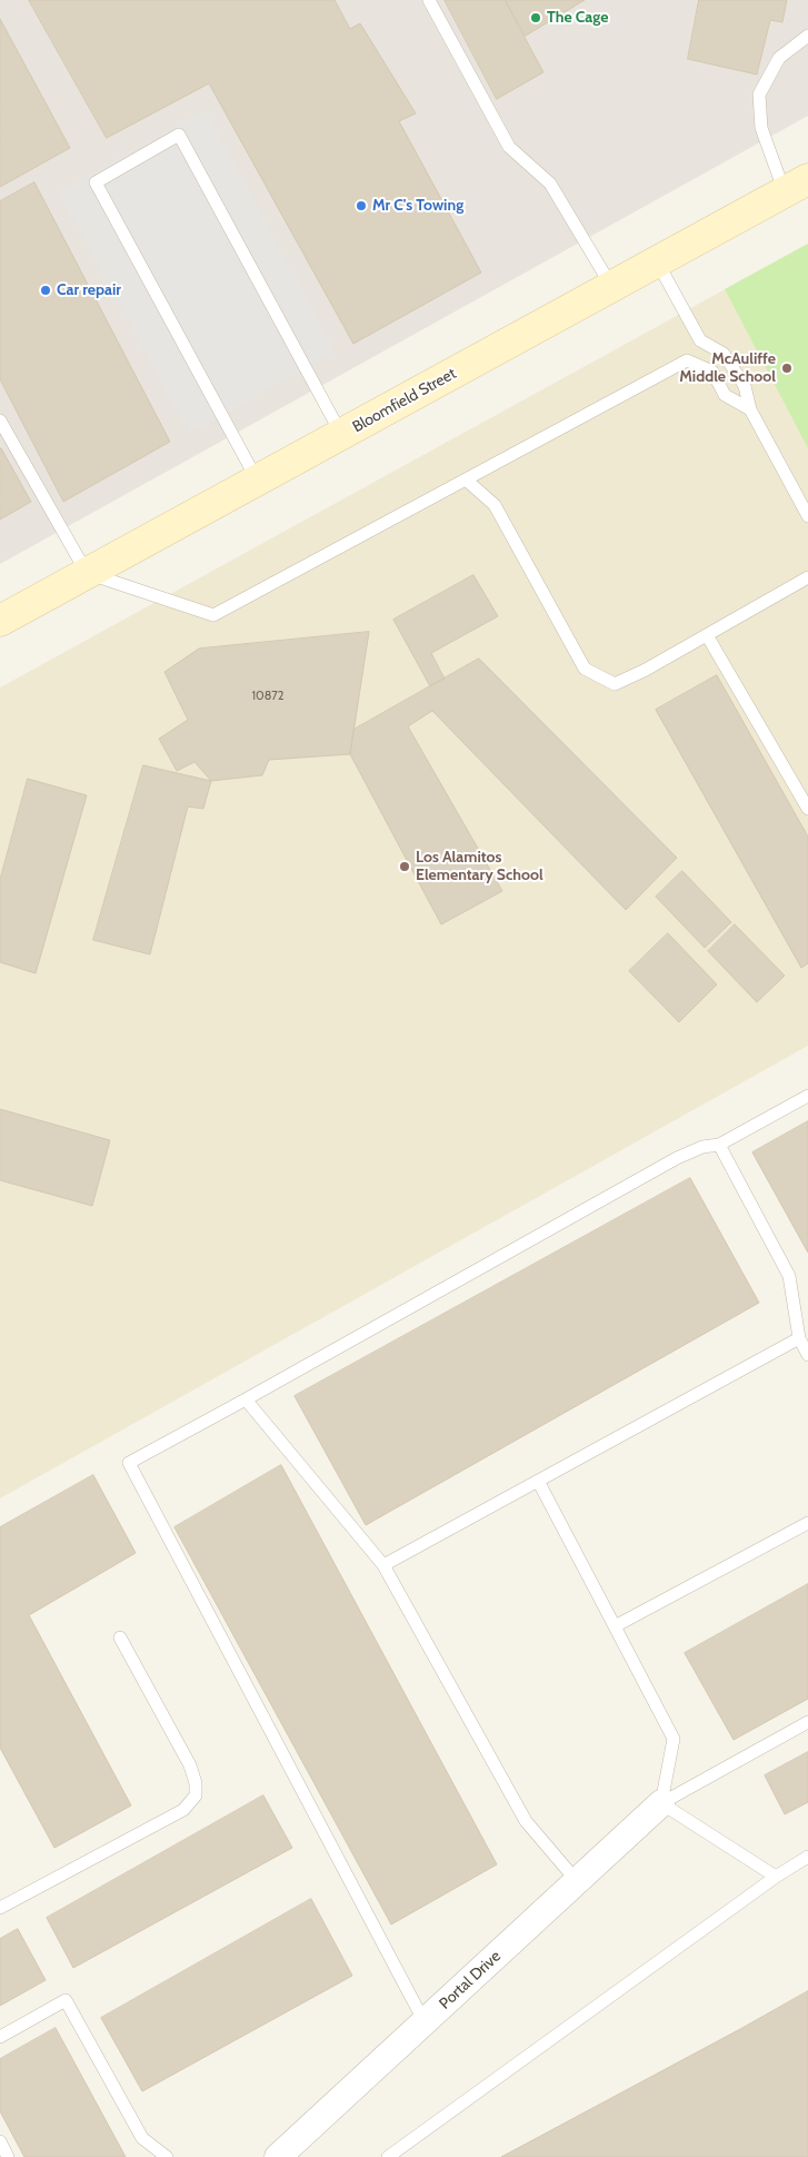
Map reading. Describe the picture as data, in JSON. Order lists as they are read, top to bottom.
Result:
{
  "streets": {
    "street": ["Bloomfield Street", "Portal Drive"]
  },
  "places": [
    "The Cage",
    "Mr C's Towing",
    "Car repair",
    "McAuliffe Middle School",
    "Los Alamitos Elementary School"
  ],
  "house_numbers": ["10872"]
}
